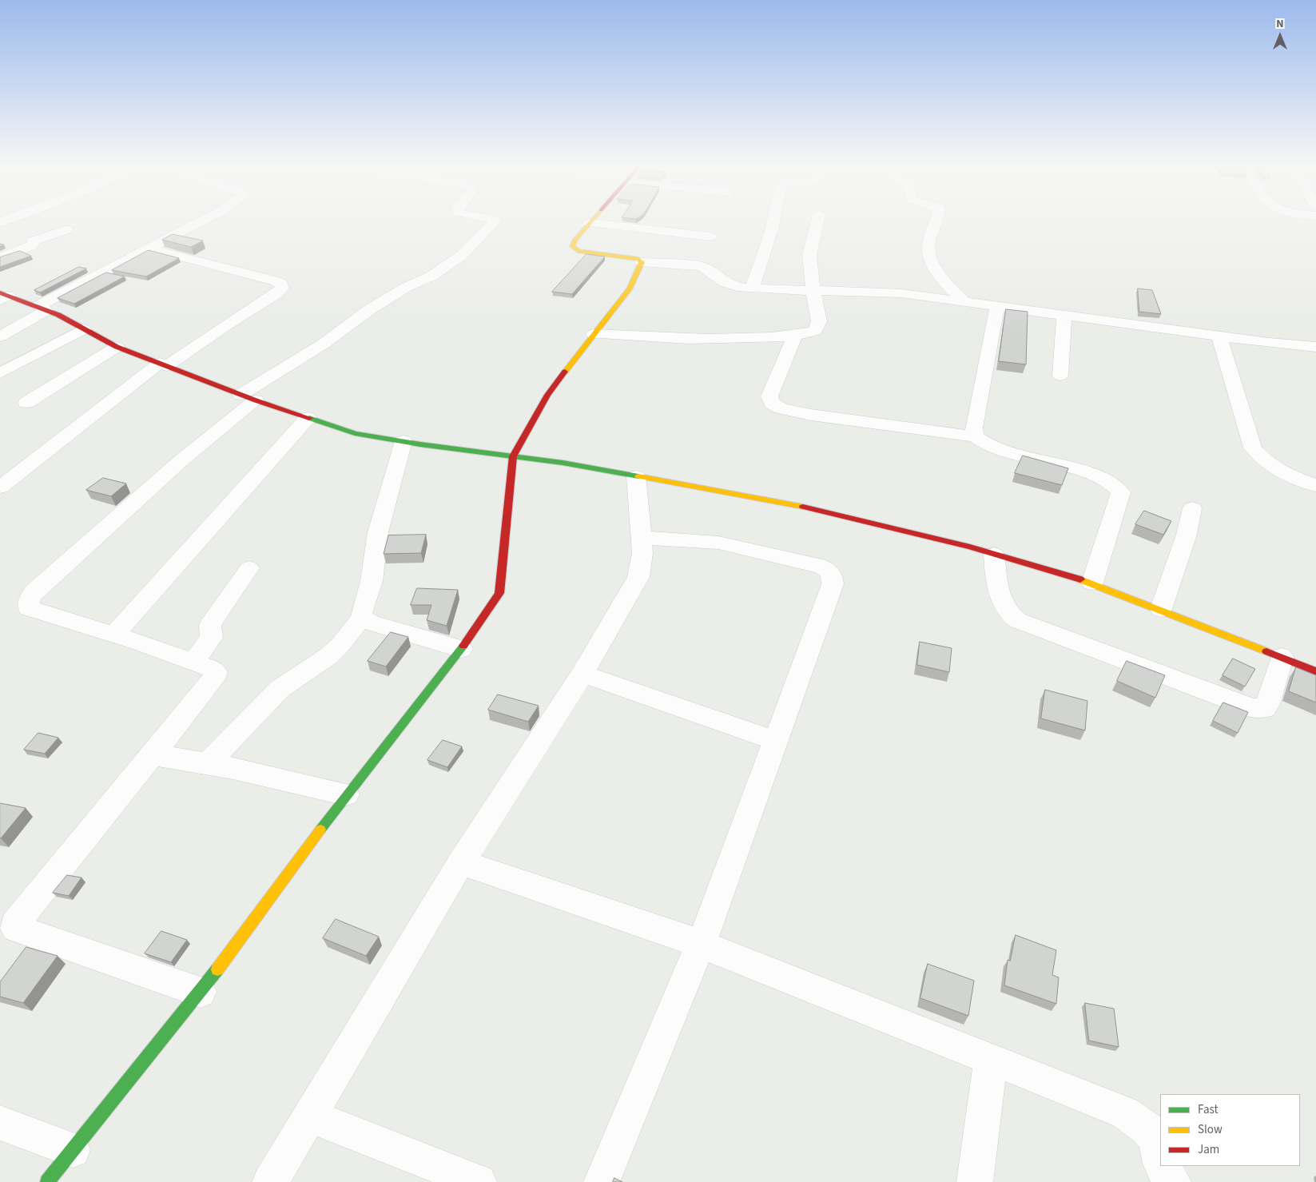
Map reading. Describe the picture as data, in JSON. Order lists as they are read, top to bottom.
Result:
{
  "legend": ["Fast", "Slow", "Jam"],
  "north": "top"
}
